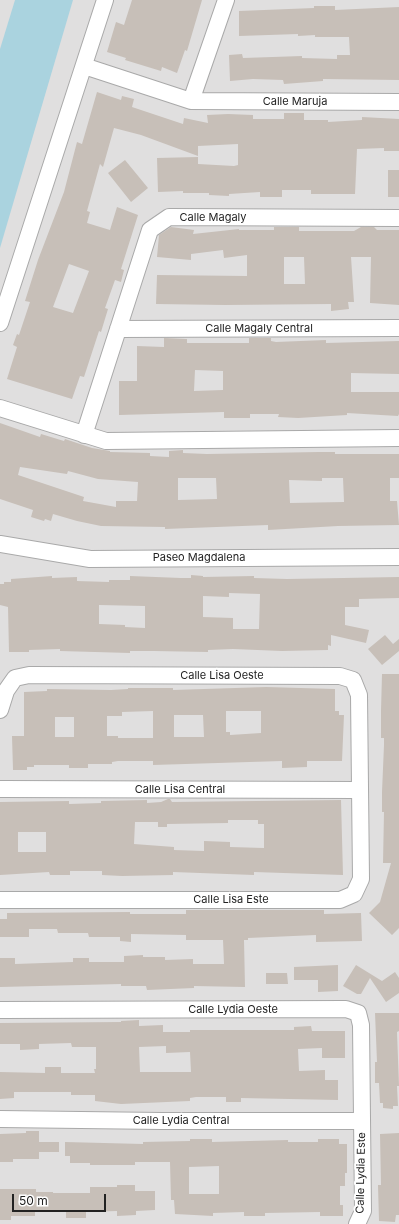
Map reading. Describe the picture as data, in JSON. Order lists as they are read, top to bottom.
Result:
{
  "streets": {
    "street": [
      "Calle Maruja",
      "Calle Magaly",
      "Calle Magaly Central",
      "Paseo Magdalena",
      "Calle Lisa Oeste",
      "Calle Lisa Central",
      "Calle Lisa Este",
      "Calle Lydia Oeste",
      "Calle Lydia Central",
      "Calle Lydia Este"
    ]
  },
  "crossings": [
    ["Calle Magaly", "Calle Magaly Central"],
    ["Calle Lisa Oeste", "Calle Lisa Central"],
    ["Calle Lisa Oeste", "Calle Lisa Este"],
    ["Calle Lisa Central", "Calle Lisa Este"],
    ["Calle Lydia Oeste", "Calle Lydia Central"],
    ["Calle Lydia Oeste", "Calle Lydia Este"],
    ["Calle Lydia Central", "Calle Lydia Este"]
  ],
  "scale_bar": "50 m"
}
